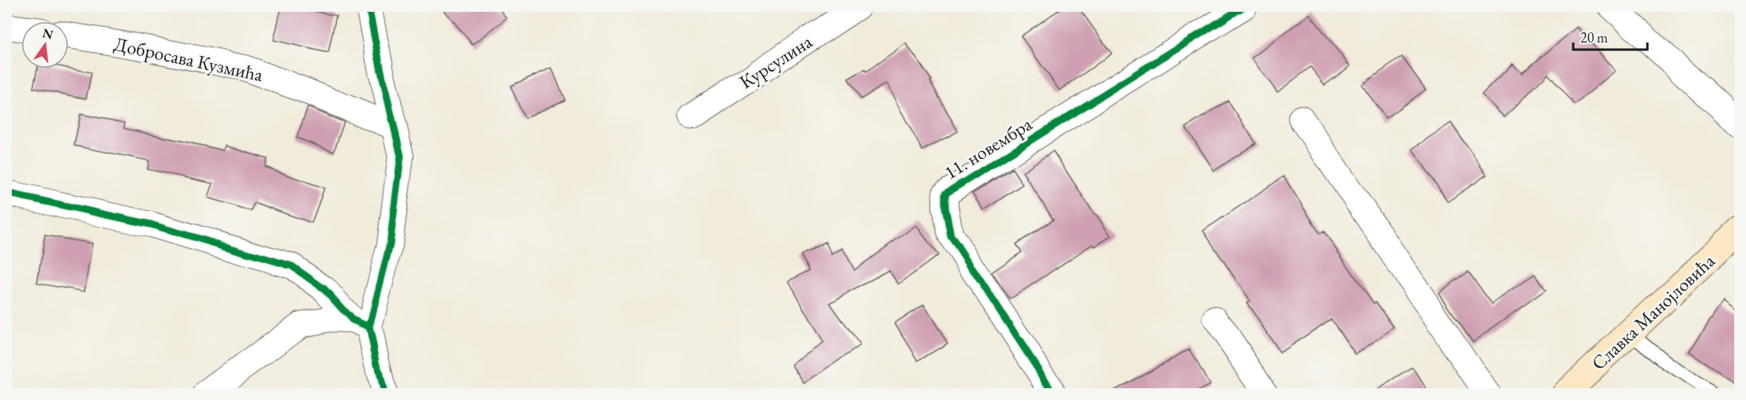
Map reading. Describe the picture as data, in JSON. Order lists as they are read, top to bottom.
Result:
{
  "streets": {
    "main road": ["Славка Манојловића"],
    "street": ["Добросава Кузмића", "Курсулина", "11. новембра"]
  },
  "scale_bar": "20 m",
  "north": "top"
}
